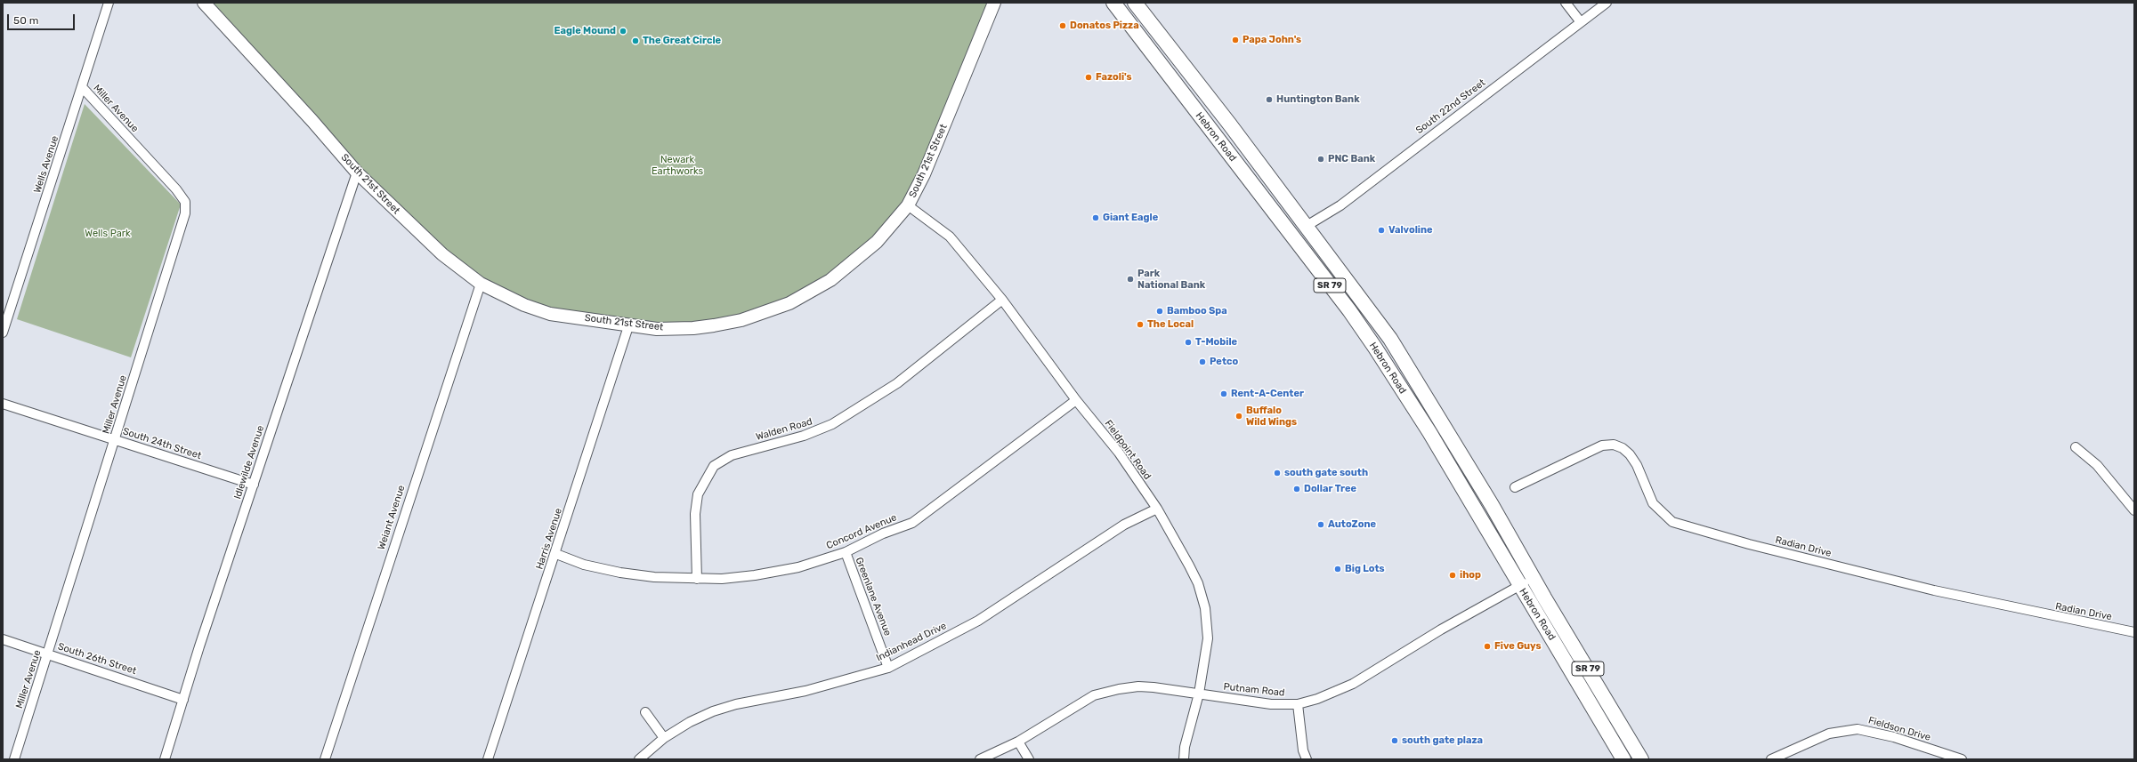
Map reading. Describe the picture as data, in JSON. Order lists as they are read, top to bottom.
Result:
{
  "streets": {
    "highway": ["Hebron Road", "SR 79"],
    "main road": ["South 21st Street"],
    "street": [
      "South 22nd Street",
      "Miller Avenue",
      "Wells Avenue",
      "Walden Road",
      "South 24th Street",
      "Fieldpoint Road",
      "Idlewilde Avenue",
      "Weiant Avenue",
      "Concord Avenue",
      "Harris Avenue",
      "Radian Drive",
      "Greenlane Avenue",
      "Indianhead Drive",
      "South 26th Street",
      "Putnam Road",
      "Fieldson Drive"
    ]
  },
  "crossings": [
    ["South 22nd Street", "Hebron Road"],
    ["Miller Avenue", "Wells Avenue"],
    ["Miller Avenue", "South 24th Street"],
    ["Miller Avenue", "South 26th Street"],
    ["Hebron Road", "Putnam Road"],
    ["South 21st Street", "Fieldpoint Road"],
    ["South 21st Street", "Idlewilde Avenue"],
    ["South 21st Street", "Weiant Avenue"],
    ["South 21st Street", "Harris Avenue"],
    ["Walden Road", "Fieldpoint Road"],
    ["Walden Road", "Concord Avenue"],
    ["South 24th Street", "Idlewilde Avenue"],
    ["Fieldpoint Road", "Concord Avenue"],
    ["Fieldpoint Road", "Indianhead Drive"],
    ["Fieldpoint Road", "Putnam Road"],
    ["Idlewilde Avenue", "South 26th Street"],
    ["Concord Avenue", "Harris Avenue"],
    ["Concord Avenue", "Greenlane Avenue"],
    ["Greenlane Avenue", "Indianhead Drive"]
  ],
  "parks": ["Newark Earthworks", "Wells Park"],
  "places": [
    "Donatos Pizza",
    "Eagle Mound",
    "Papa John's",
    "The Great Circle",
    "Fazoli's",
    "Huntington Bank",
    "PNC Bank",
    "Giant Eagle",
    "Valvoline",
    "Park National Bank",
    "Bamboo Spa",
    "The Local",
    "T-Mobile",
    "Petco",
    "Rent-A-Center",
    "Buffalo Wild Wings",
    "south gate south",
    "Dollar Tree",
    "AutoZone",
    "Big Lots",
    "ihop",
    "Five Guys",
    "south gate plaza"
  ],
  "scale_bar": "50 m"
}
